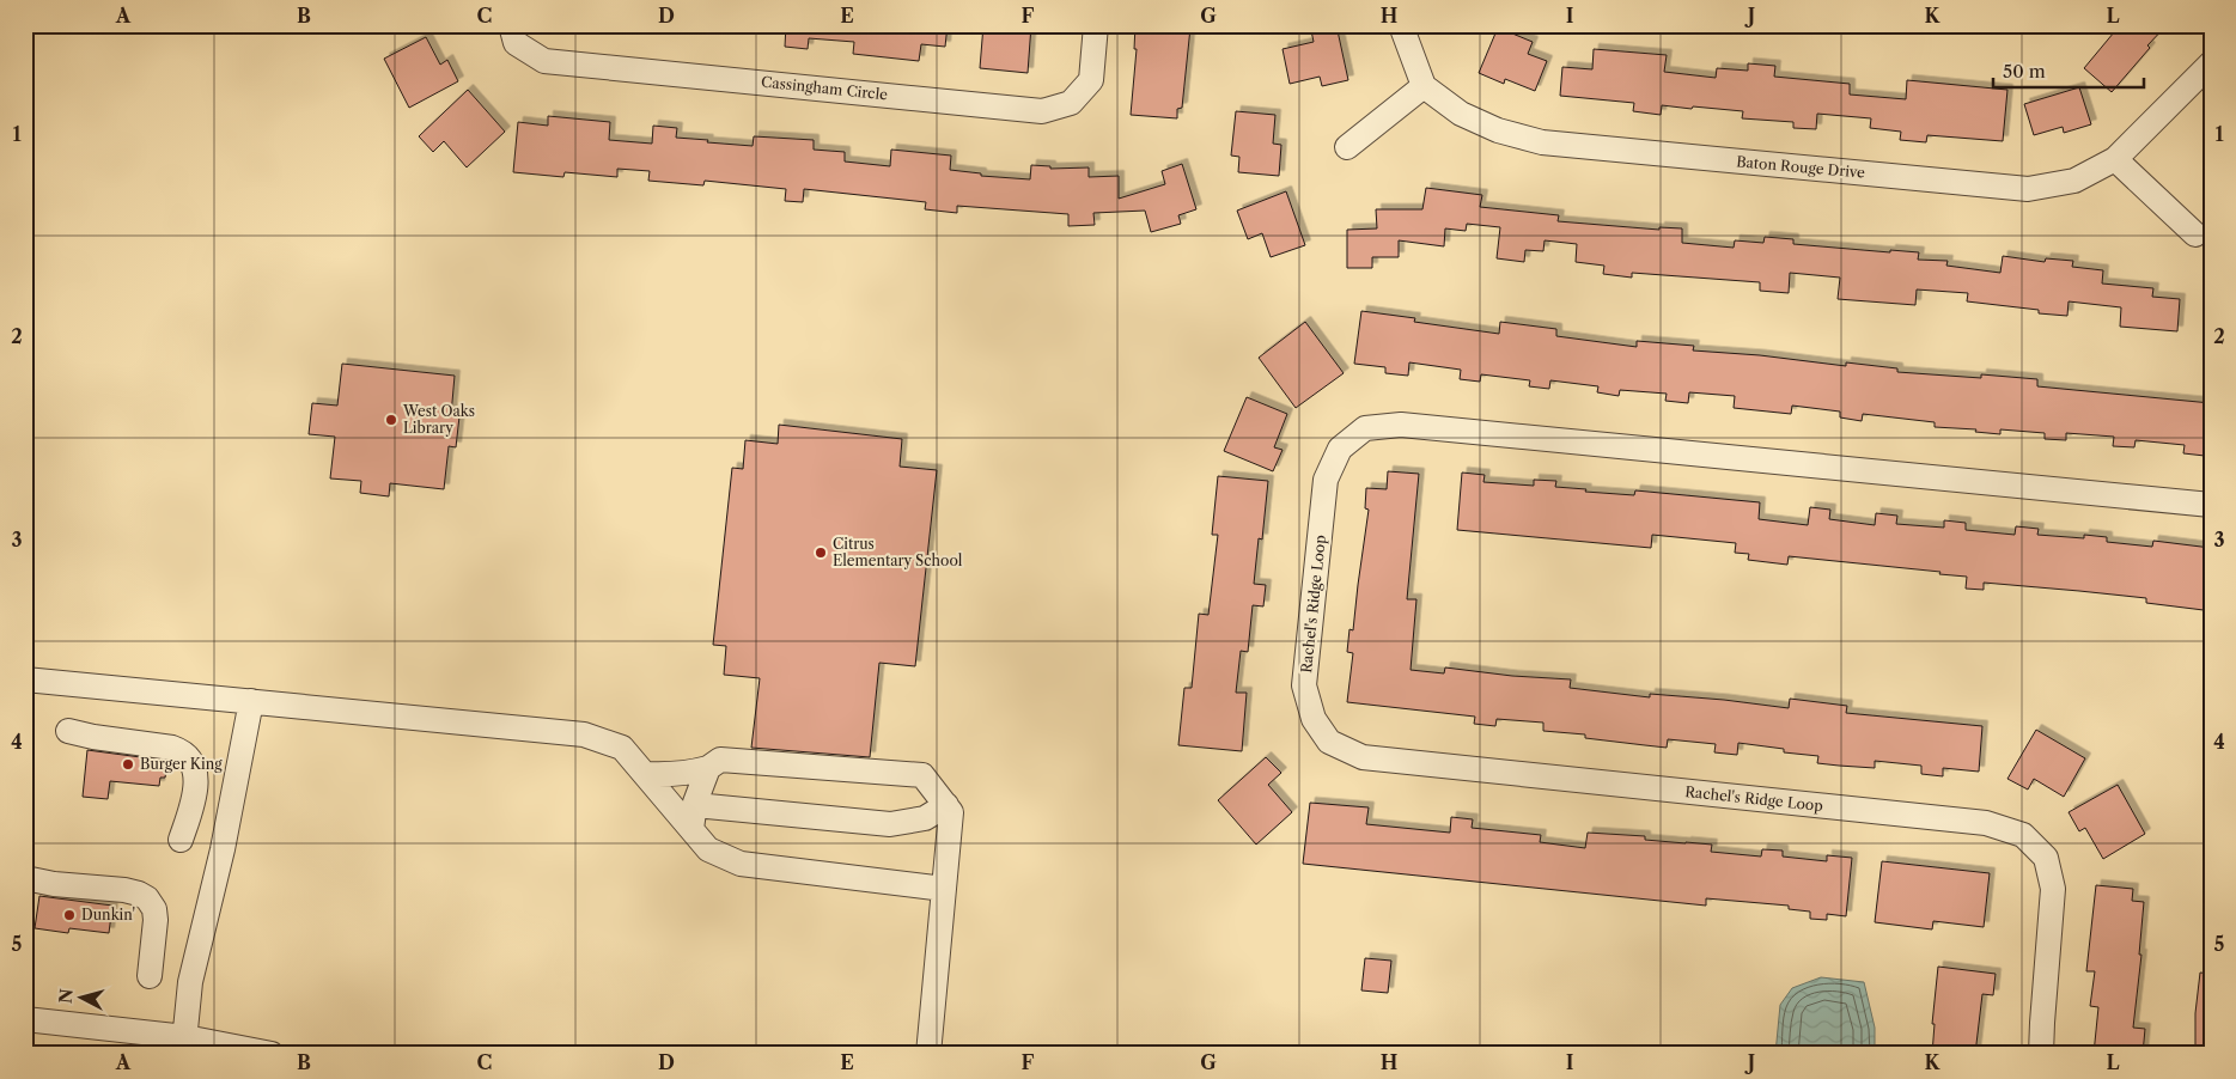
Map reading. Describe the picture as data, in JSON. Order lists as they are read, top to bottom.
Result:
{
  "streets": {
    "street": ["Cassingham Circle", "Baton Rouge Drive", "Rachel's Ridge Loop"]
  },
  "places": [
    "West Oaks Library",
    "Citrus Elementary School",
    "Burger King",
    "Dunkin'"
  ],
  "scale_bar": "50 m",
  "north": "left",
  "grid": {
    "columns": [
      "A",
      "B",
      "C",
      "D",
      "E",
      "F",
      "G",
      "H",
      "I",
      "J",
      "K",
      "L"
    ],
    "rows": [
      "1",
      "2",
      "3",
      "4",
      "5"
    ]
  }
}
